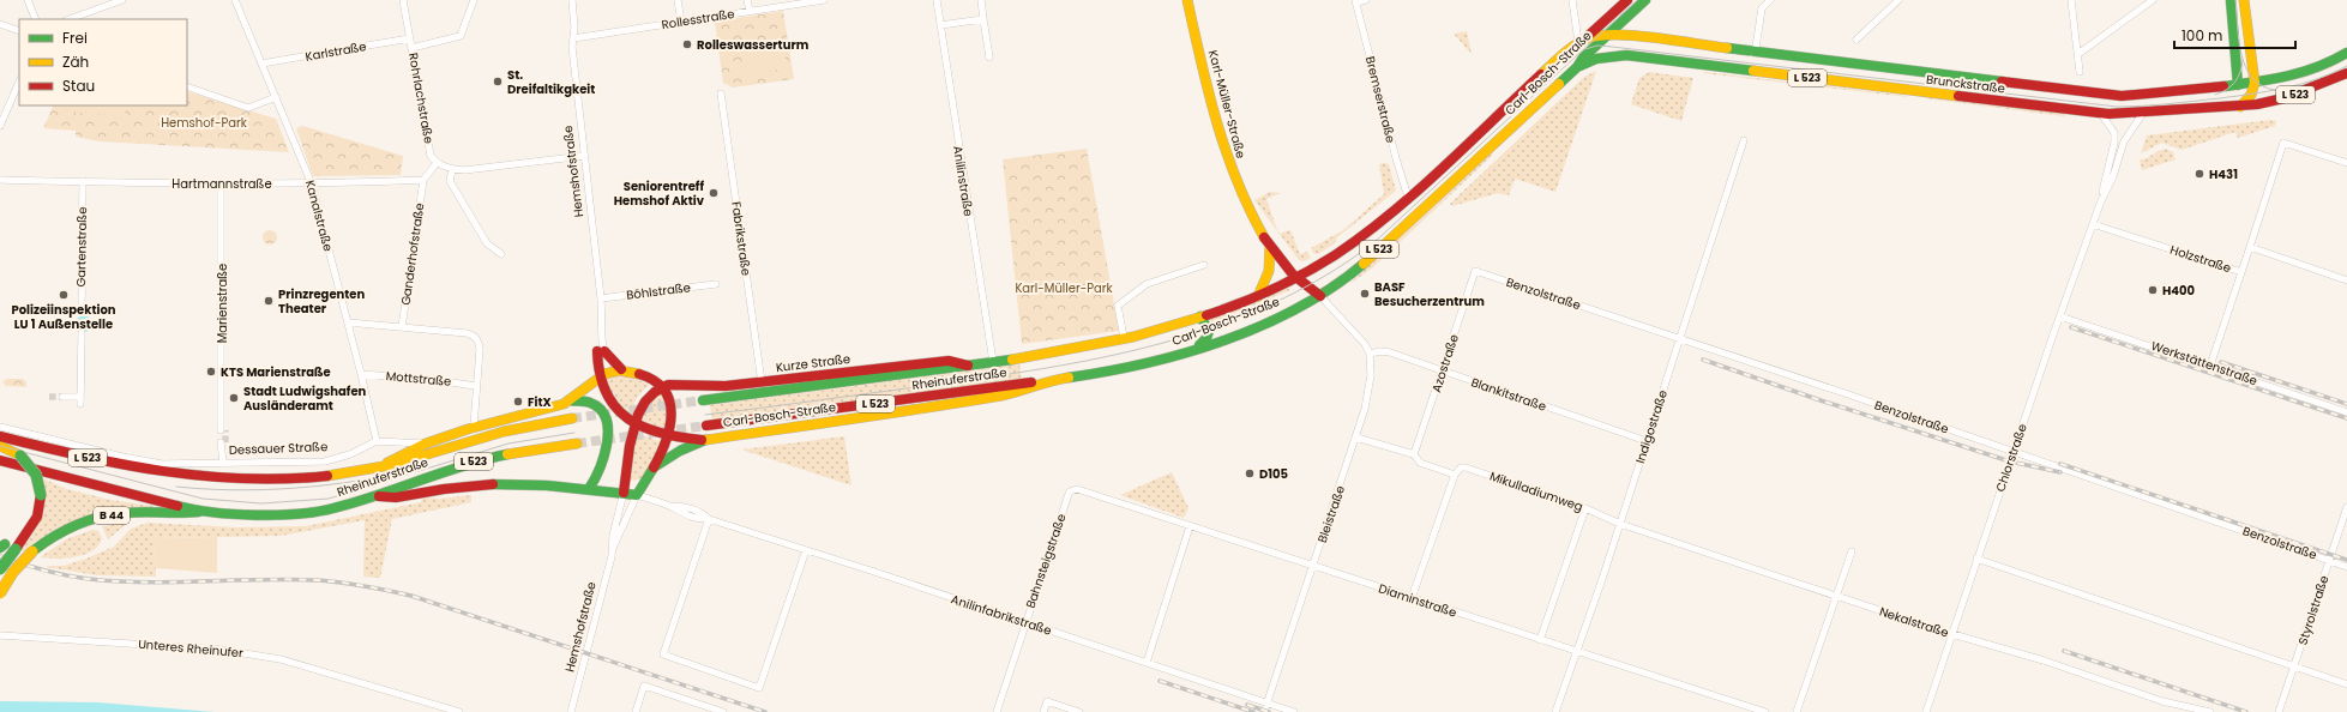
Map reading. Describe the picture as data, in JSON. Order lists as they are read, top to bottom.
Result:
{
  "streets": {
    "main road": [
      "Carl-Bosch-Straße",
      "L 523",
      "Brunckstraße",
      "Karl-Müller-Straße",
      "Hemshofstraße",
      "Kurze Straße",
      "Rheinuferstraße",
      "Dessauer Straße",
      "B 44"
    ],
    "street": [
      "Rollesstraße",
      "Karlstraße",
      "Rohrlachstraße",
      "Bremserstraße",
      "Anilinstraße",
      "Hartmannstraße",
      "Kanalstraße",
      "Fabrikstraße",
      "Gartenstraße",
      "Ganderhofstraße",
      "Holzstraße",
      "Böhlstraße",
      "Benzolstraße",
      "Marienstraße",
      "Azostraße",
      "Werkstättenstraße",
      "Mottstraße",
      "Blankitstraße",
      "Indigostraße",
      "Chlorstraße",
      "Mikulladiumweg",
      "Bleistraße",
      "Bahnsteigstraße",
      "Diaminstraße",
      "Styrolstraße",
      "Anilinfabrikstraße",
      "Nekalstraße",
      "Unteres Rheinufer"
    ]
  },
  "crossings": [
    ["Rollesstraße", "Hemshofstraße"],
    ["Karlstraße", "Rohrlachstraße"],
    ["Karlstraße", "Kanalstraße"],
    ["Carl-Bosch-Straße", "L 523"],
    ["Carl-Bosch-Straße", "Brunckstraße"],
    ["Carl-Bosch-Straße", "Bremserstraße"],
    ["Carl-Bosch-Straße", "Karl-Müller-Straße"],
    ["Carl-Bosch-Straße", "Anilinstraße"],
    ["Carl-Bosch-Straße", "Kurze Straße"],
    ["Carl-Bosch-Straße", "Rheinuferstraße"],
    ["L 523", "Hemshofstraße"],
    ["L 523", "Kurze Straße"],
    ["L 523", "Rheinuferstraße"],
    ["L 523", "Anilinfabrikstraße"],
    ["Karl-Müller-Straße", "Blankitstraße"],
    ["Karl-Müller-Straße", "Bleistraße"],
    ["Hemshofstraße", "Böhlstraße"],
    ["Hemshofstraße", "Kurze Straße"],
    ["Hemshofstraße", "Anilinfabrikstraße"],
    ["Hartmannstraße", "Kanalstraße"],
    ["Hartmannstraße", "Gartenstraße"],
    ["Hartmannstraße", "Ganderhofstraße"],
    ["Hartmannstraße", "Marienstraße"],
    ["Kanalstraße", "Mottstraße"],
    ["Kanalstraße", "Dessauer Straße"],
    ["Fabrikstraße", "Kurze Straße"],
    ["Holzstraße", "Chlorstraße"],
    ["Benzolstraße", "Azostraße"],
    ["Benzolstraße", "Indigostraße"],
    ["Benzolstraße", "Chlorstraße"],
    ["Benzolstraße", "Styrolstraße"],
    ["Kurze Straße", "Rheinuferstraße"],
    ["Azostraße", "Blankitstraße"],
    ["Werkstättenstraße", "Chlorstraße"],
    ["Rheinuferstraße", "B 44"],
    ["Blankitstraße", "Indigostraße"],
    ["Blankitstraße", "Bleistraße"],
    ["Indigostraße", "Mikulladiumweg"],
    ["Indigostraße", "Diaminstraße"],
    ["Indigostraße", "Nekalstraße"],
    ["Chlorstraße", "Nekalstraße"],
    ["Mikulladiumweg", "Nekalstraße"],
    ["Bleistraße", "Diaminstraße"],
    ["Bleistraße", "Anilinfabrikstraße"],
    ["Bahnsteigstraße", "Diaminstraße"],
    ["Bahnsteigstraße", "Anilinfabrikstraße"]
  ],
  "parks": ["Hemshof-Park", "Karl-Müller-Park"],
  "places": [
    "Rolleswasserturm",
    "St. Dreifaltikgkeit",
    "H431",
    "Seniorentreff Hemshof Aktiv",
    "H400",
    "BASF Besucherzentrum",
    "Polizeiinspektion LU 1 Außenstelle",
    "Prinzregenten Theater",
    "KTS Marienstraße",
    "Stadt Ludwigshafen Ausländeramt",
    "FitX",
    "D105"
  ],
  "legend": ["Frei", "Zäh", "Stau"],
  "scale_bar": "100 m"
}
